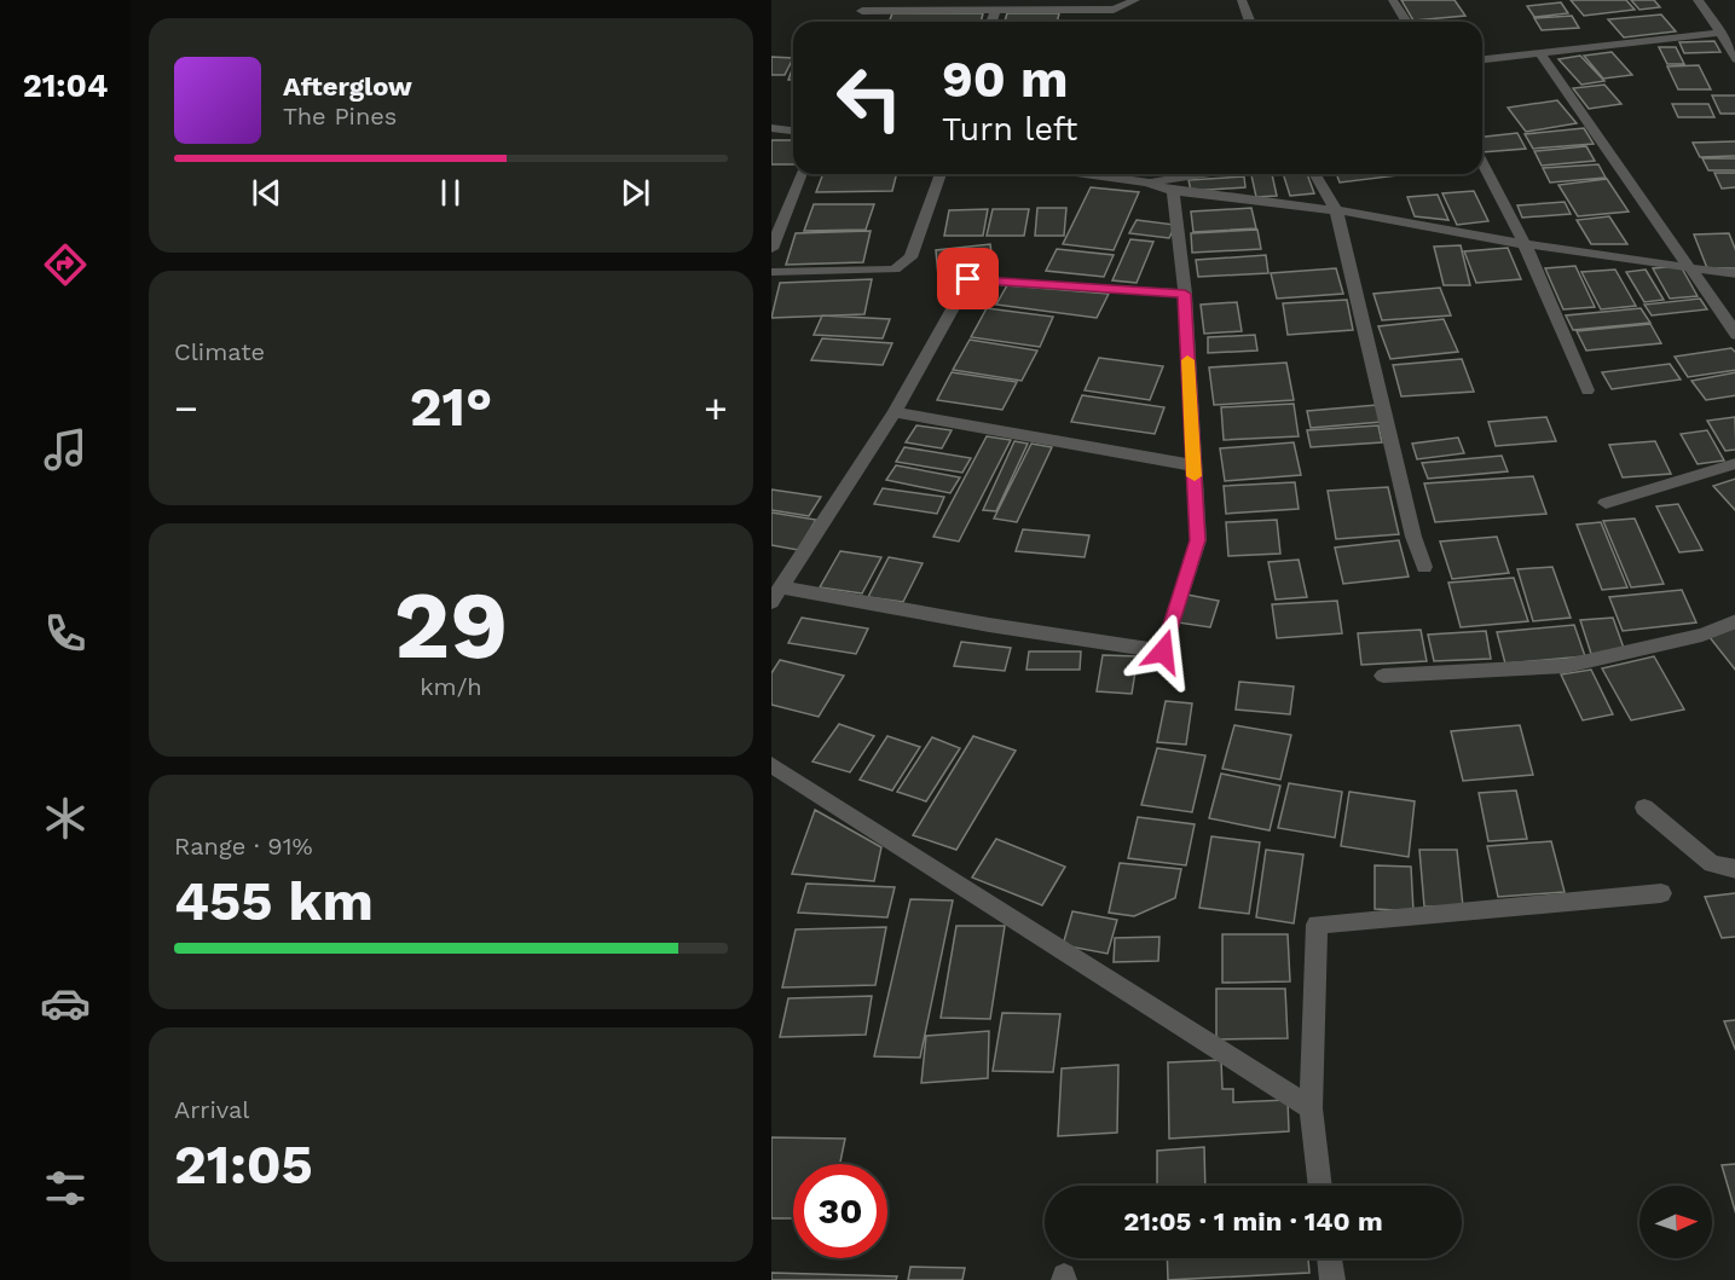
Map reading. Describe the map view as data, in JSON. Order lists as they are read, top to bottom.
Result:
{
  "north": "right",
  "page": {
    "tabs": "21:04",
    "turn": ["90 m", "Turn left"],
    "song": ["Afterglow", "The Pines"],
    "tile": [
      "Climate",
      ["29", "km/h"],
      ["Range · 91%", "455 km"],
      ["Arrival", "21:05"]
    ],
    "heat": ["−", "21°", "+"],
    "limit": "30",
    "trip": "21:05 · 1 min · 140 m"
  }
}
